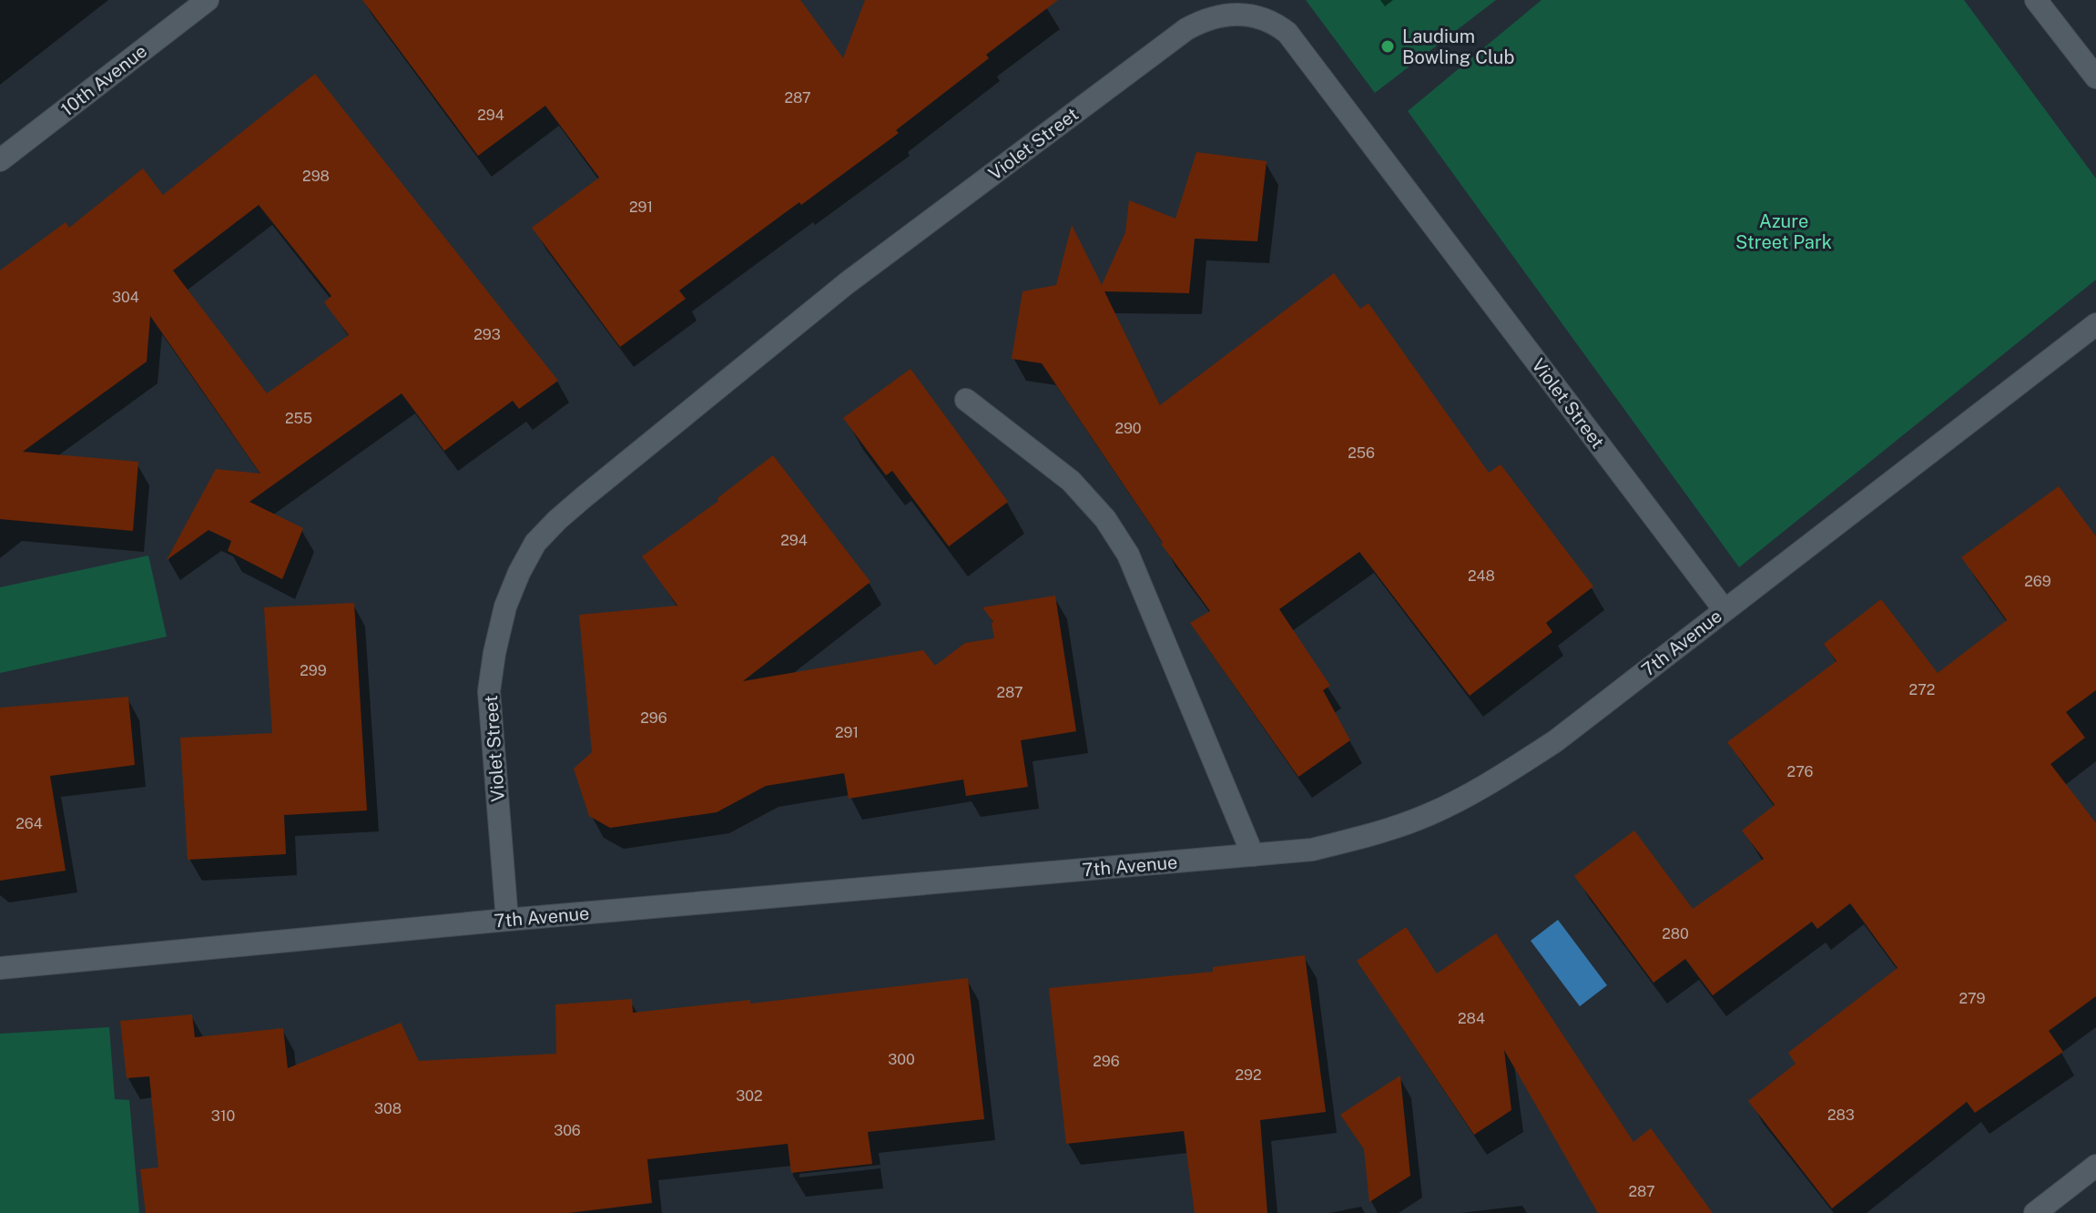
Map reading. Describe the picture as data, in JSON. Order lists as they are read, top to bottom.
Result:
{
  "streets": {
    "street": ["10th Avenue", "Violet Street", "7th Avenue"]
  },
  "crossings": [
    ["Violet Street", "7th Avenue"]
  ],
  "parks": ["Azure Street Park"],
  "places": ["Laudium Bowling Club"],
  "house_numbers": [
    "287",
    "294",
    "298",
    "291",
    "304",
    "293",
    "255",
    "290",
    "256",
    "294",
    "248",
    "269",
    "299",
    "272",
    "287",
    "296",
    "291",
    "276",
    "264",
    "280",
    "279",
    "284",
    "300",
    "296",
    "292",
    "302",
    "308",
    "283",
    "310",
    "306",
    "287"
  ]
}
